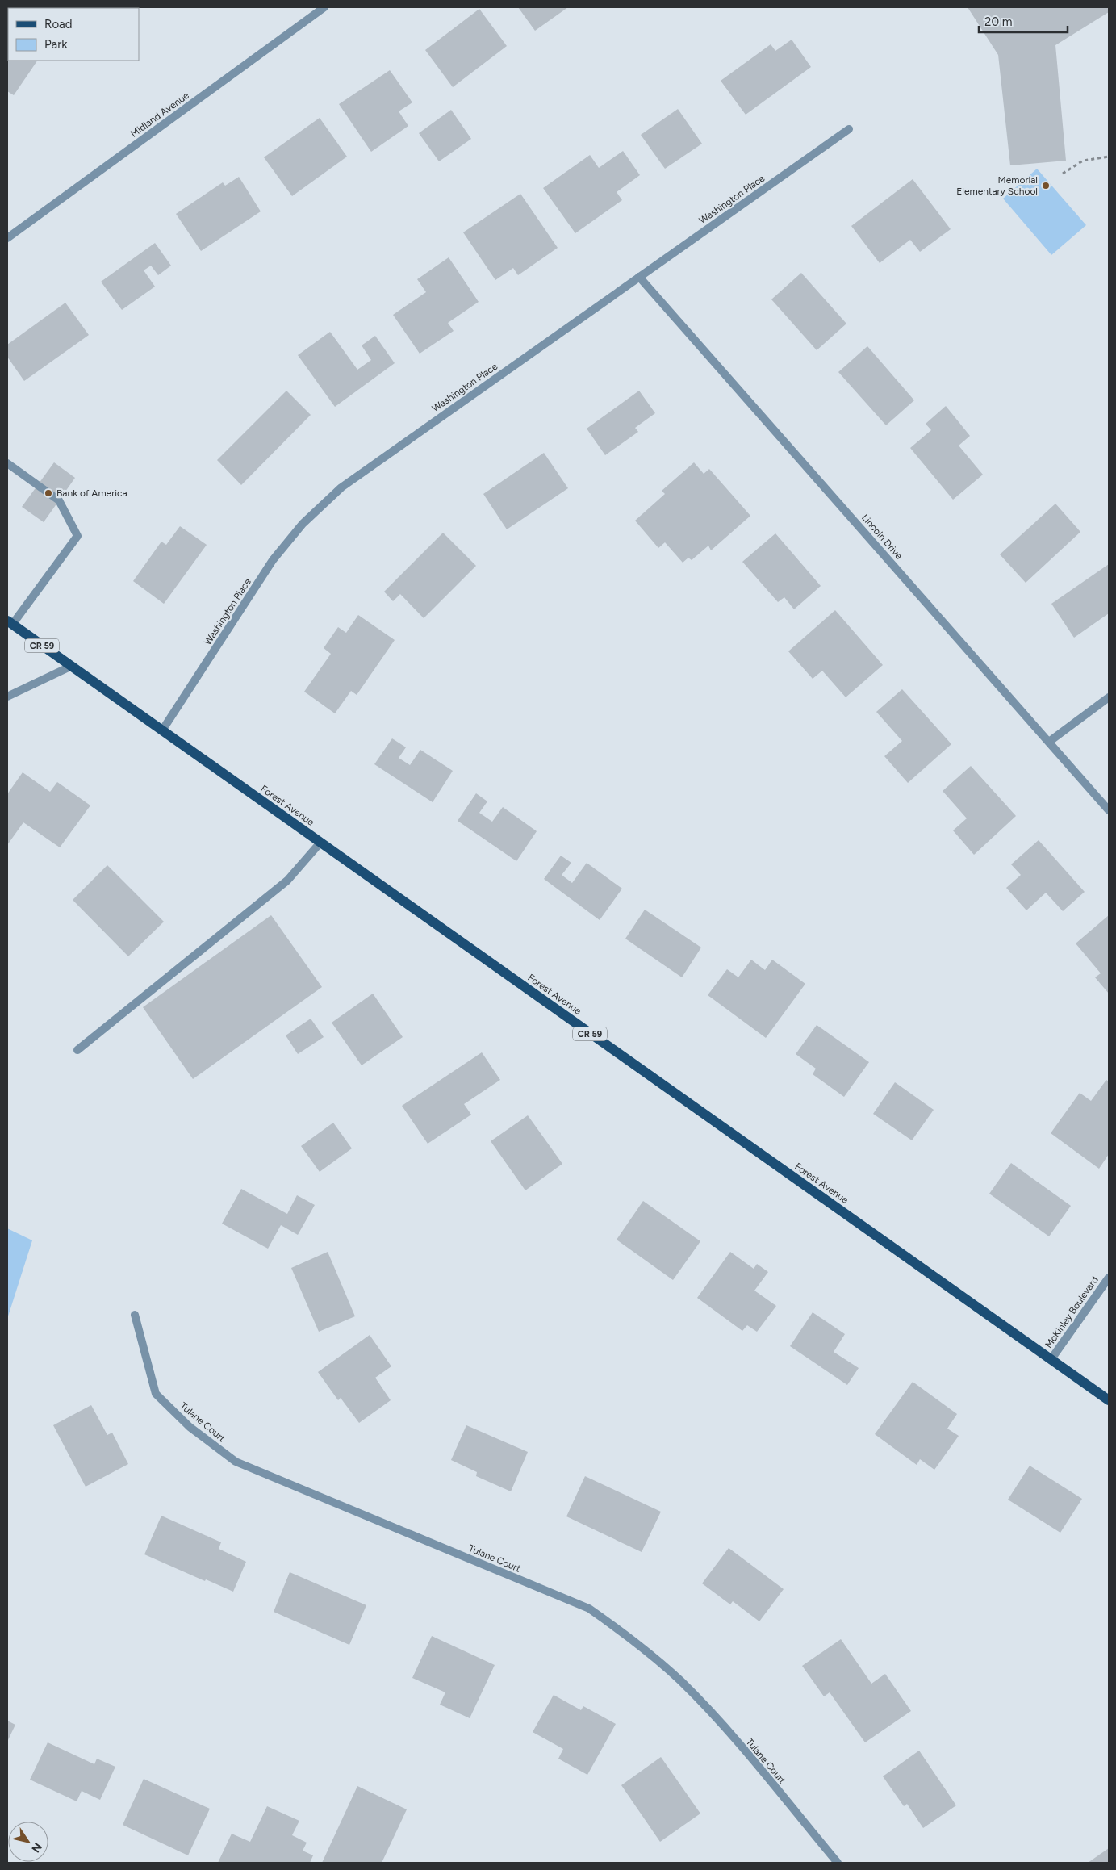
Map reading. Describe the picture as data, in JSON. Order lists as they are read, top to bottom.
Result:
{
  "streets": {
    "main road": ["CR 59", "Forest Avenue"],
    "street": [
      "Midland Avenue",
      "Washington Place",
      "Lincoln Drive",
      "McKinley Boulevard",
      "Tulane Court"
    ]
  },
  "crossings": [
    ["Washington Place", "Lincoln Drive"],
    ["Washington Place", "Forest Avenue"],
    ["Forest Avenue", "McKinley Boulevard"]
  ],
  "places": ["Memorial Elementary School", "Bank of America"],
  "legend": ["Road", "Park"],
  "scale_bar": "20 m",
  "north": "bottom right"
}
